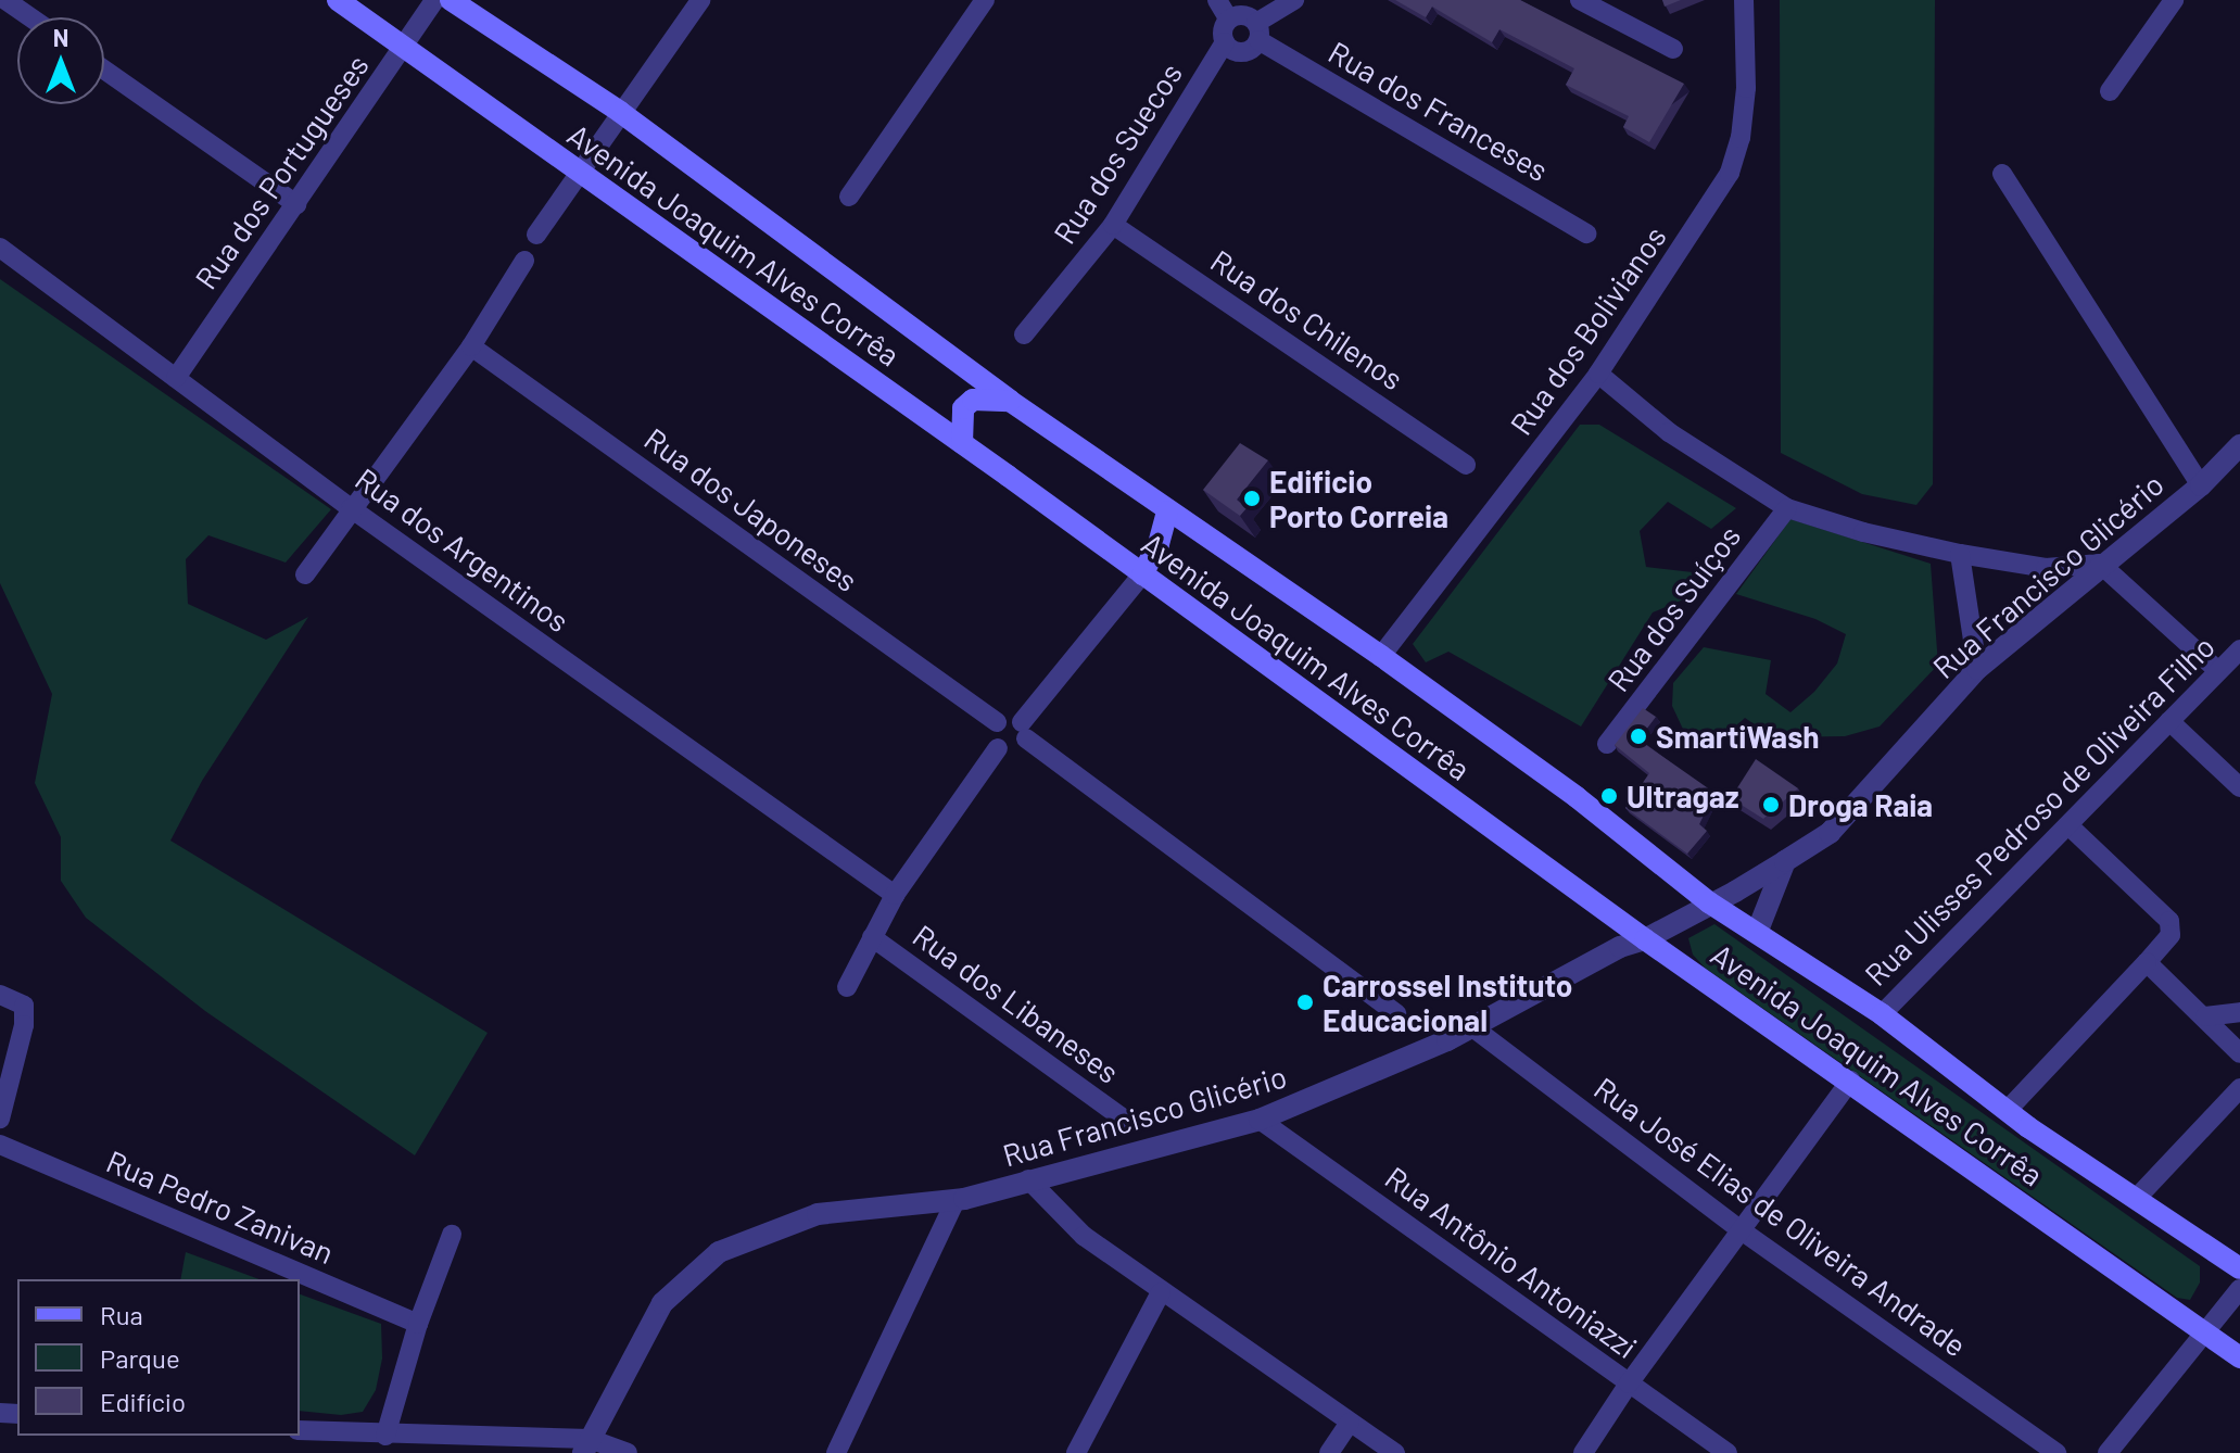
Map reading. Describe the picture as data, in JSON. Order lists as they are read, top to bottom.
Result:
{
  "streets": {
    "main road": ["Avenida Joaquim Alves Corrêa"],
    "street": [
      "Rua dos Franceses",
      "Rua dos Suecos",
      "Rua dos Portugueses",
      "Rua dos Chilenos",
      "Rua dos Bolivianos",
      "Rua dos Japoneses",
      "Rua dos Argentinos",
      "Rua Francisco Glicério",
      "Rua dos Suíços",
      "Rua Ulisses Pedroso de Oliveira Filho",
      "Rua dos Libaneses",
      "Rua Pedro Zanivan",
      "Rua José Elias de Oliveira Andrade",
      "Rua Antônio Antoniazzi"
    ]
  },
  "crossings": [
    ["Rua dos Franceses", "Rua dos Suecos"],
    ["Rua dos Suecos", "Rua dos Chilenos"],
    ["Rua dos Portugueses", "Avenida Joaquim Alves Corrêa"],
    ["Rua dos Portugueses", "Rua dos Argentinos"],
    ["Avenida Joaquim Alves Corrêa", "Rua dos Bolivianos"],
    ["Avenida Joaquim Alves Corrêa", "Rua Francisco Glicério"],
    ["Avenida Joaquim Alves Corrêa", "Rua Ulisses Pedroso de Oliveira Filho"],
    ["Rua Francisco Glicério", "Rua José Elias de Oliveira Andrade"],
    ["Rua Francisco Glicério", "Rua Antônio Antoniazzi"]
  ],
  "places": [
    "Edificio Porto Correia",
    "SmartiWash",
    "Ultragaz",
    "Droga Raia",
    "Carrossel Instituto Educacional"
  ],
  "legend": ["Rua", "Parque", "Edifício"],
  "north": "top"
}
